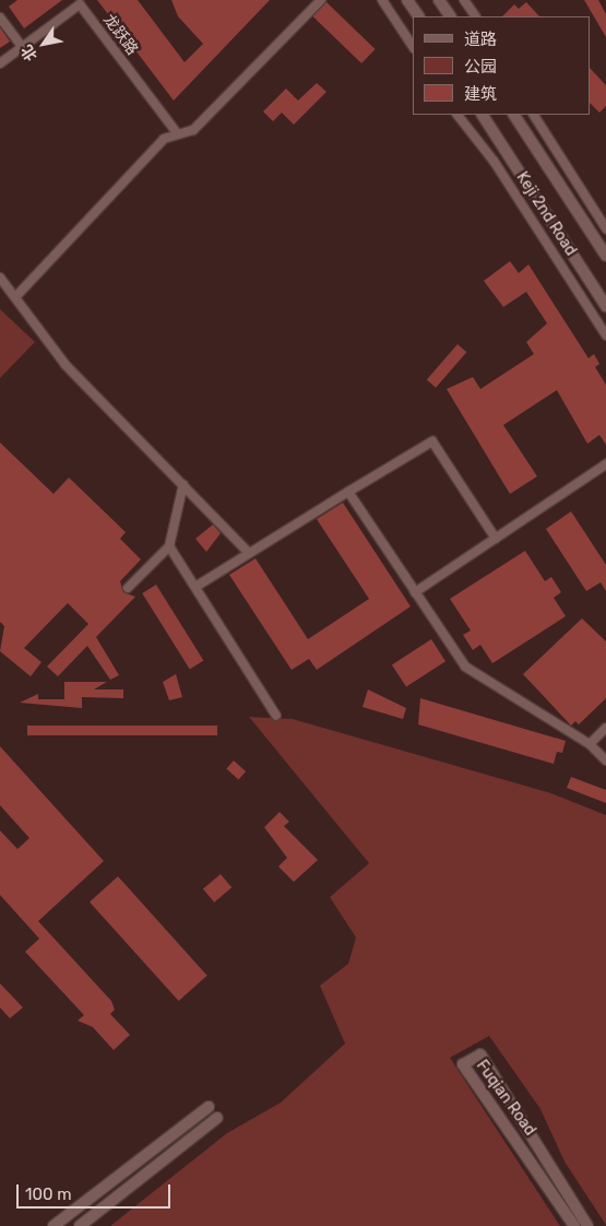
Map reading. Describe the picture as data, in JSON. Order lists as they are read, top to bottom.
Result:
{
  "streets": {
    "street": ["龙跃路", "Keji 2nd Road", "Fuqian Road"]
  },
  "legend": ["道路", "公园", "建筑"],
  "scale_bar": "100 m",
  "north": "bottom left"
}
